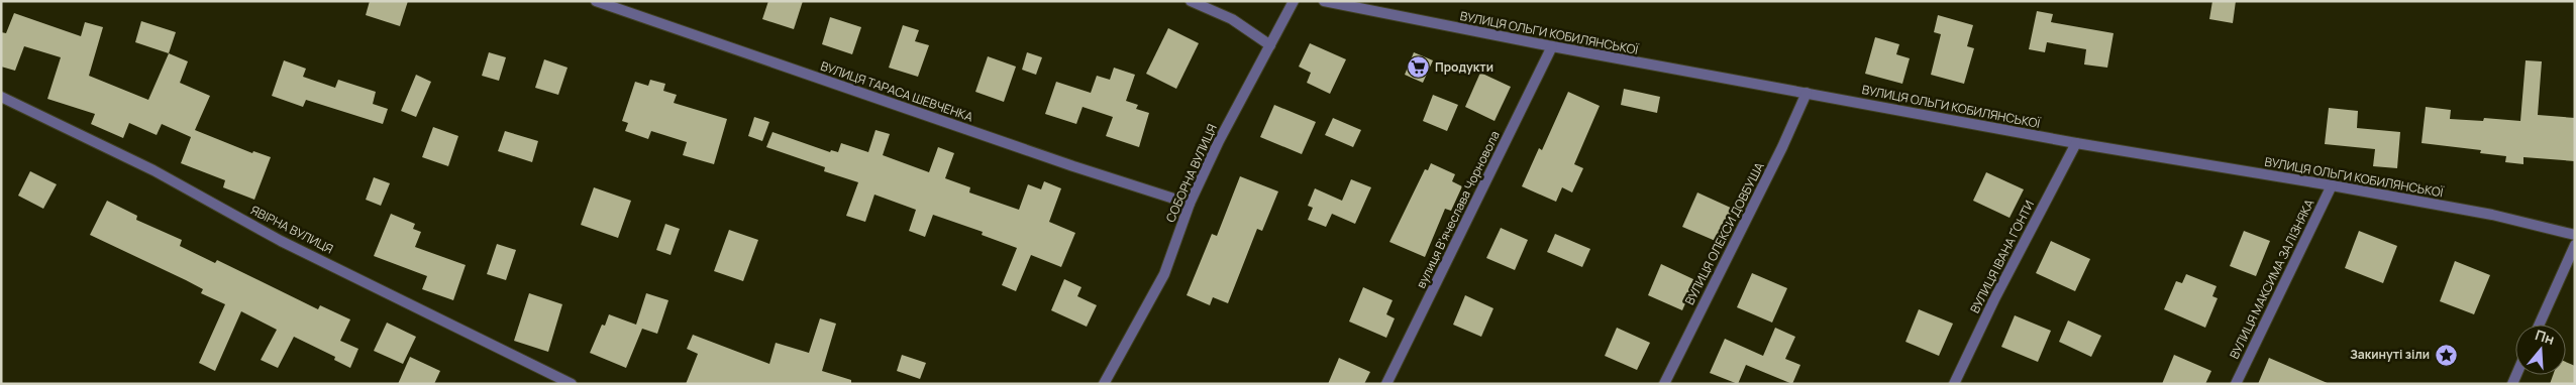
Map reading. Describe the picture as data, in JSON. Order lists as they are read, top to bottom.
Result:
{
  "streets": {
    "street": [
      "ВУЛИЦЯ ОЛЬГИ КОБИЛЯНСЬКОЇ",
      "ВУЛИЦЯ ТАРАСА ШЕВЧЕНКА",
      "СОБОРНА ВУЛИЦЯ",
      "вулиця Вʼячеслава Чорновола",
      "ЯВІРНА ВУЛИЦЯ",
      "ВУЛИЦЯ ОЛЕКСИ ДОВБУША",
      "ВУЛИЦЯ ІВАНА ҐОНТИ",
      "ВУЛИЦЯ МАКСИМА ЗАЛІЗНЯКА"
    ]
  },
  "crossings": [
    ["ВУЛИЦЯ ОЛЬГИ КОБИЛЯНСЬКОЇ", "вулиця Вʼячеслава Чорновола"],
    ["ВУЛИЦЯ ОЛЬГИ КОБИЛЯНСЬКОЇ", "ВУЛИЦЯ ОЛЕКСИ ДОВБУША"],
    ["ВУЛИЦЯ ОЛЬГИ КОБИЛЯНСЬКОЇ", "ВУЛИЦЯ ІВАНА ҐОНТИ"],
    ["ВУЛИЦЯ ОЛЬГИ КОБИЛЯНСЬКОЇ", "ВУЛИЦЯ МАКСИМА ЗАЛІЗНЯКА"],
    ["ВУЛИЦЯ ТАРАСА ШЕВЧЕНКА", "СОБОРНА ВУЛИЦЯ"]
  ],
  "places": {
    "supermarket": ["Продукти"],
    "place": ["Закинуті зіли"]
  },
  "north": "top"
}
